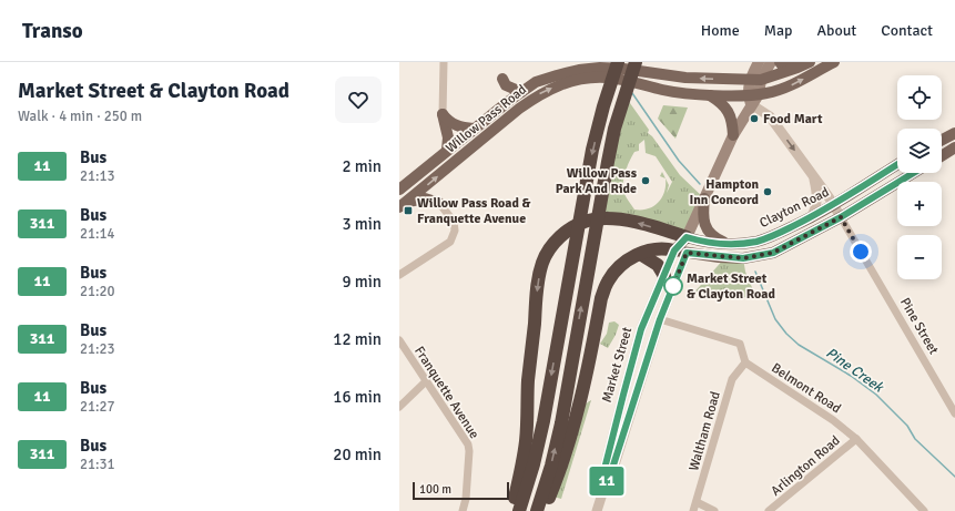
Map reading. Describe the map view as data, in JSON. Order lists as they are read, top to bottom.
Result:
{
  "streets": {
    "main road": ["Willow Pass Road", "Clayton Road", "Market Street"],
    "street": [
      "Pine Street",
      "Belmont Road",
      "Franquette Avenue",
      "Waltham Road",
      "Arlington Road"
    ]
  },
  "crossings": [
    ["Willow Pass Road", "Pine Street"],
    ["Willow Pass Road", "Market Street"],
    ["Clayton Road", "Pine Street"],
    ["Clayton Road", "Market Street"],
    ["Pine Street", "Market Street"],
    ["Belmont Road", "Waltham Road"],
    ["Belmont Road", "Arlington Road"]
  ],
  "water": ["Pine Creek"],
  "places": {
    "other": [
      "Food Mart",
      "Willow Pass Park And Ride",
      "Hampton Inn Concord",
      "Market Street & Clayton Road"
    ],
    "transit": ["Willow Pass Road & Franquette Avenue"]
  },
  "lines": ["bus line 11"],
  "scale_bar": "100 m",
  "page": {
    "header": "Transo",
    "nav": [
      "Home",
      "Map",
      "About",
      "Contact"
    ],
    "heading": ["Market Street & Clayton Road", "Walk · 4 min · 250 m"],
    "on_map": "11",
    "map_buttons": ["+", "−"],
    "list": [
      {
        "mark": "11",
        "name": "Bus",
        "note": "21:13",
        "value": "2 min"
      },
      {
        "mark": "311",
        "name": "Bus",
        "note": "21:14",
        "value": "3 min"
      },
      {
        "mark": "11",
        "name": "Bus",
        "note": "21:20",
        "value": "9 min"
      },
      {
        "mark": "311",
        "name": "Bus",
        "note": "21:23",
        "value": "12 min"
      },
      {
        "mark": "11",
        "name": "Bus",
        "note": "21:27",
        "value": "16 min"
      },
      {
        "mark": "311",
        "name": "Bus",
        "note": "21:31",
        "value": "20 min"
      }
    ],
    "scale": "100 m"
  }
}
